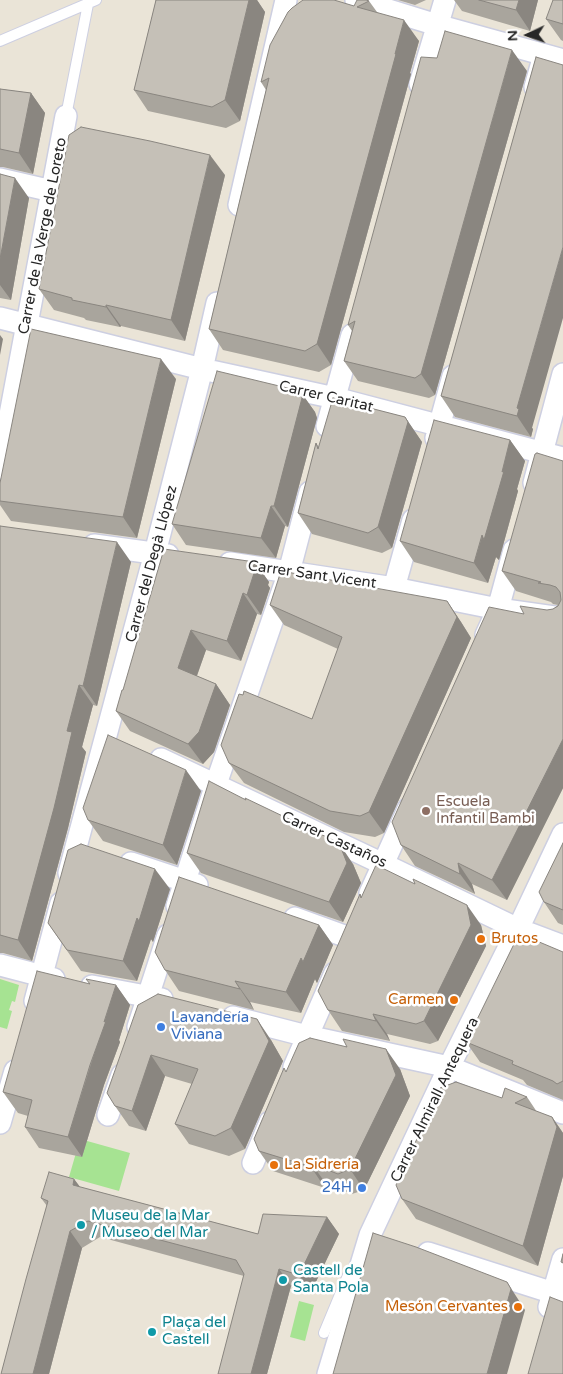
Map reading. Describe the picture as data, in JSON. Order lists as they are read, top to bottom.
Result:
{
  "streets": {
    "street": [
      "Carrer de la Verge de Loreto",
      "Carrer Caritat",
      "Carrer del Degà Llópez",
      "Carrer Sant Vicent",
      "Carrer Castaños",
      "Carrer Almirall Antequera"
    ]
  },
  "crossings": [
    ["Carrer de la Verge de Loreto", "Carrer Caritat"],
    ["Carrer Caritat", "Carrer del Degà Llópez"],
    ["Carrer del Degà Llópez", "Carrer Castaños"],
    ["Carrer Castaños", "Carrer Almirall Antequera"]
  ],
  "places": [
    "Escuela Infantil Bambi",
    "Brutos",
    "Carmen",
    "Lavandería Viviana",
    "La Sidrería",
    "24H",
    "Museu de la Mar / Museo del Mar",
    "Castell de Santa Pola",
    "Mesón Cervantes",
    "Plaça del Castell"
  ],
  "north": "left"
}
